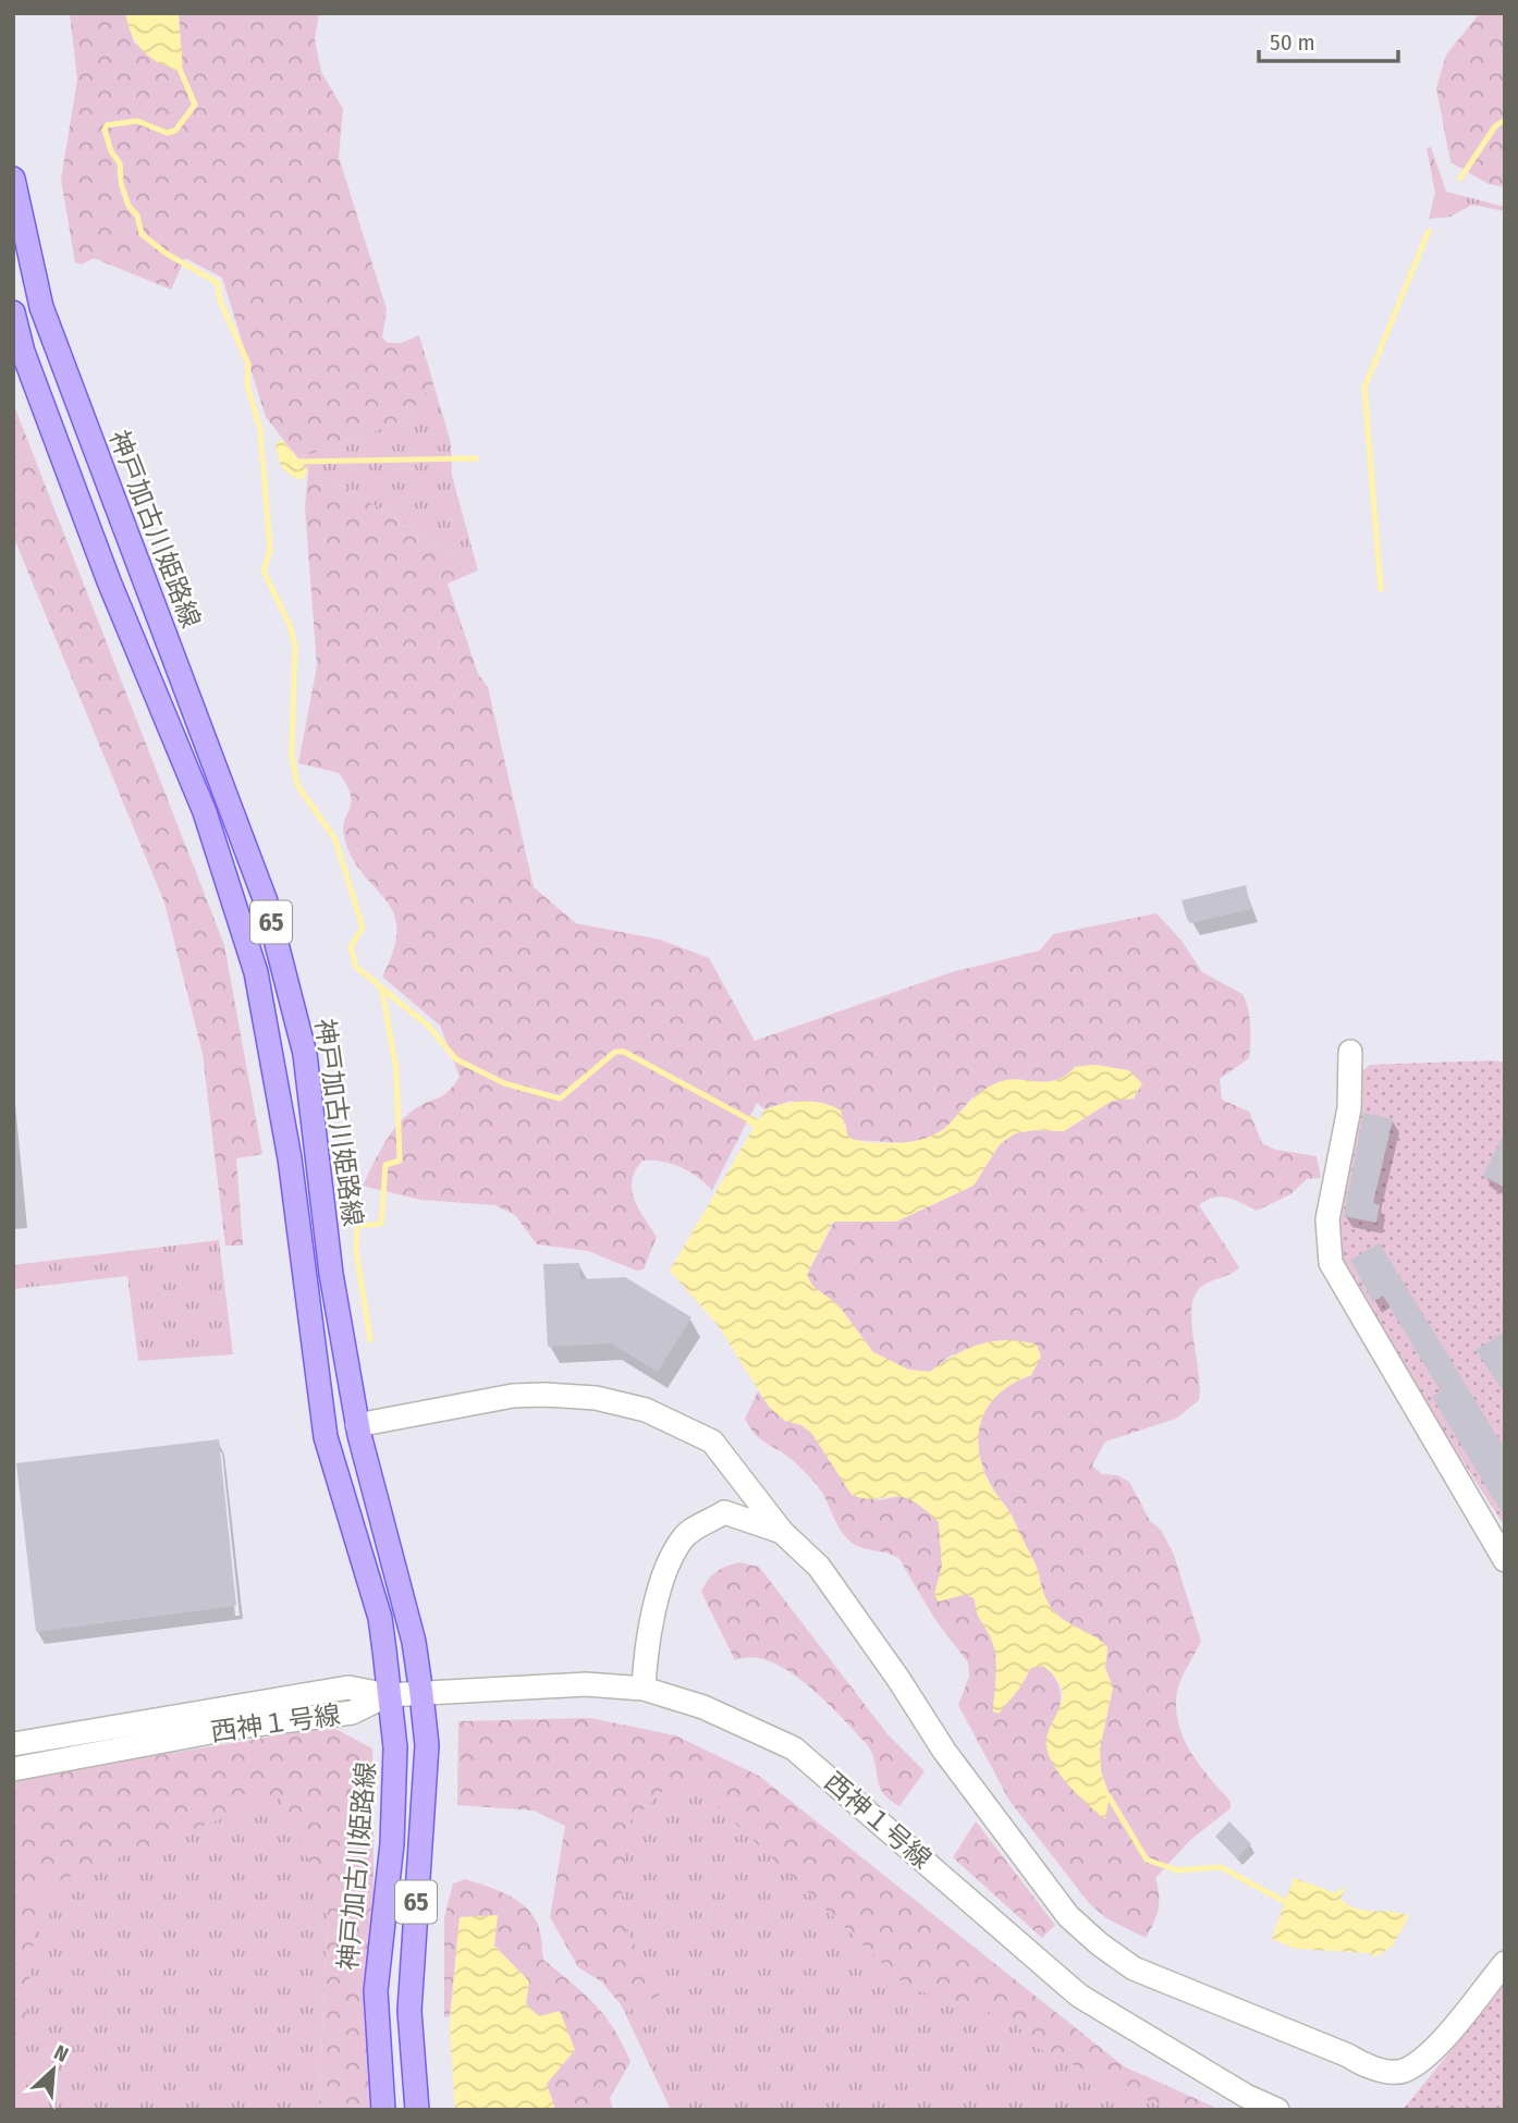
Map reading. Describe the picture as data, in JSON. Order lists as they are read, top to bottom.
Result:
{
  "streets": {
    "main road": ["神戸加古川姫路線", "65"],
    "street": ["西神１号線"]
  },
  "crossings": [
    ["神戸加古川姫路線", "西神１号線"]
  ],
  "scale_bar": "50 m",
  "north": "top right"
}
